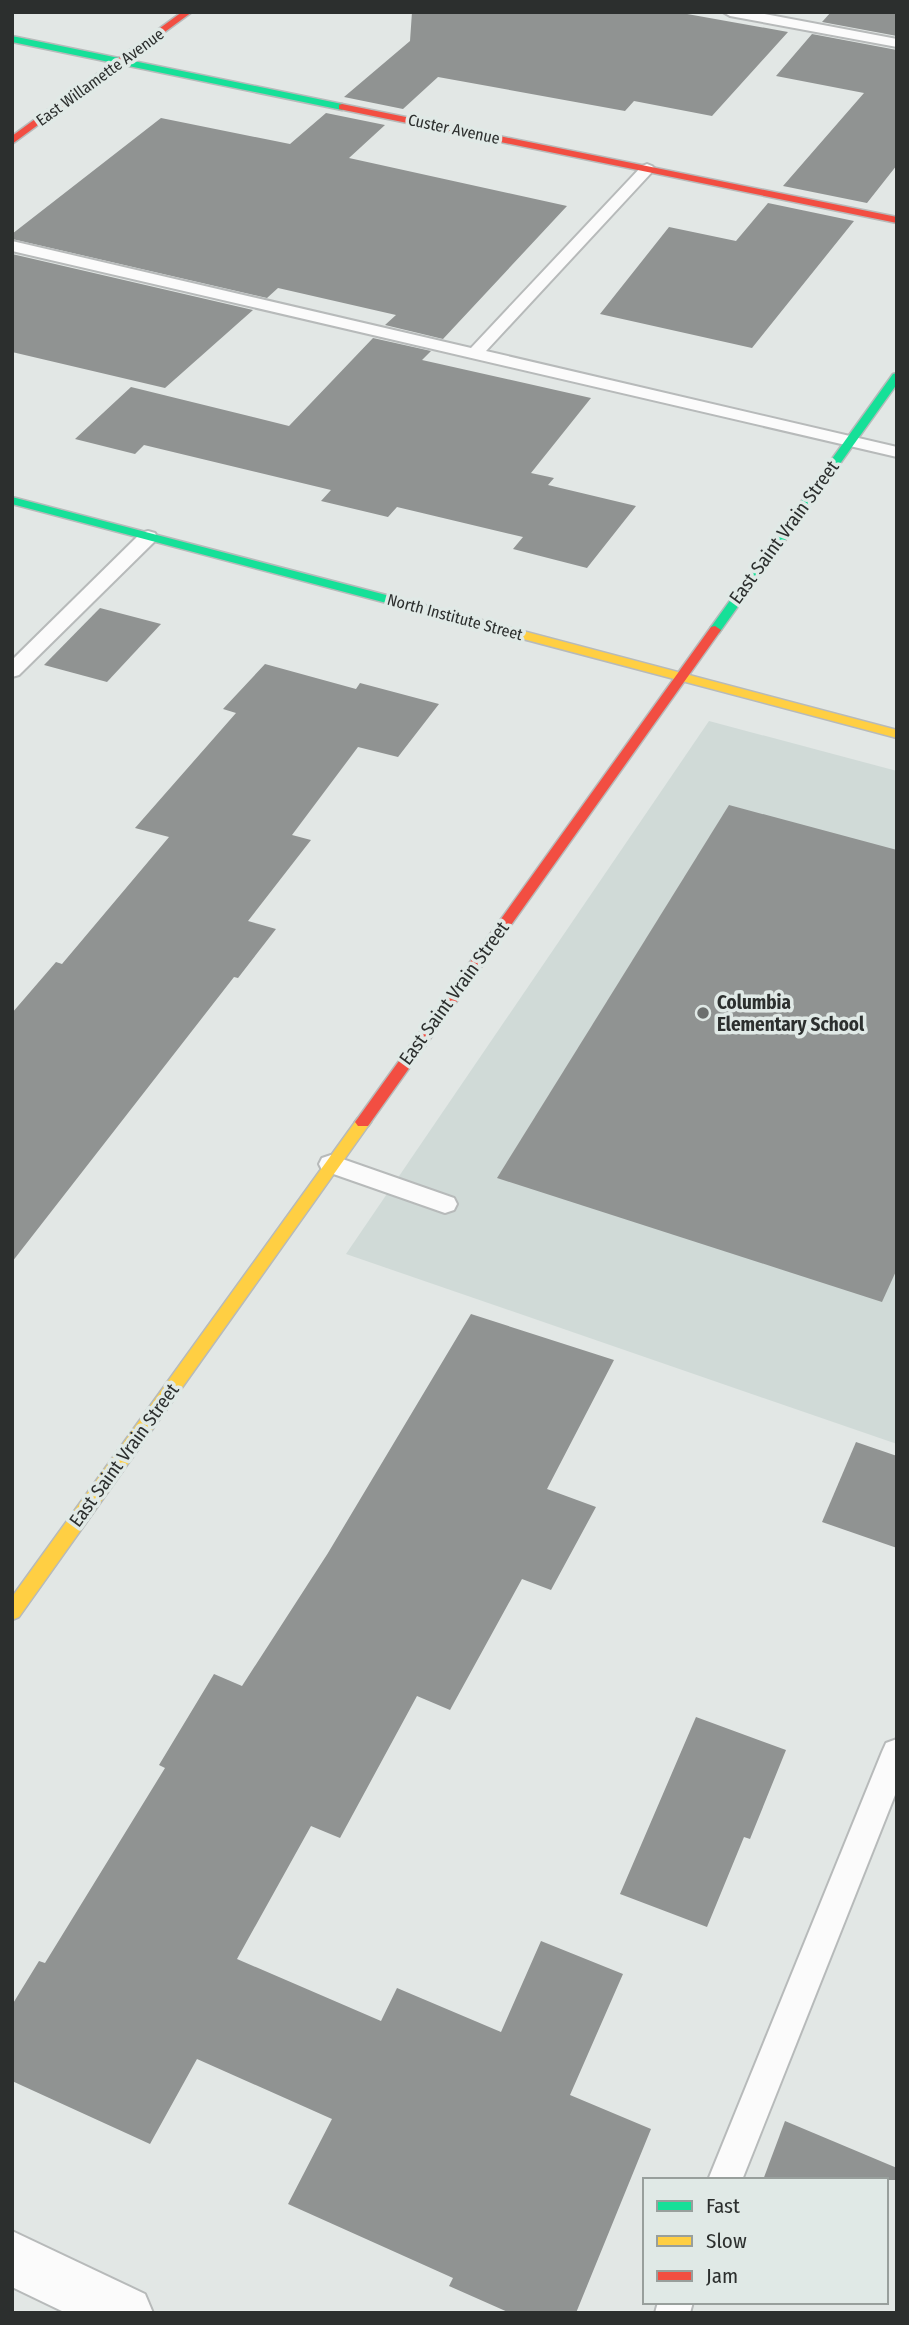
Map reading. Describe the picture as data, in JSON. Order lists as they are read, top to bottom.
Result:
{
  "streets": {
    "street": [
      "East Willamette Avenue",
      "Custer Avenue",
      "East Saint Vrain Street",
      "North Institute Street"
    ]
  },
  "crossings": [
    ["East Willamette Avenue", "Custer Avenue"],
    ["East Saint Vrain Street", "North Institute Street"]
  ],
  "places": ["Columbia Elementary School"],
  "legend": ["Fast", "Slow", "Jam"]
}
